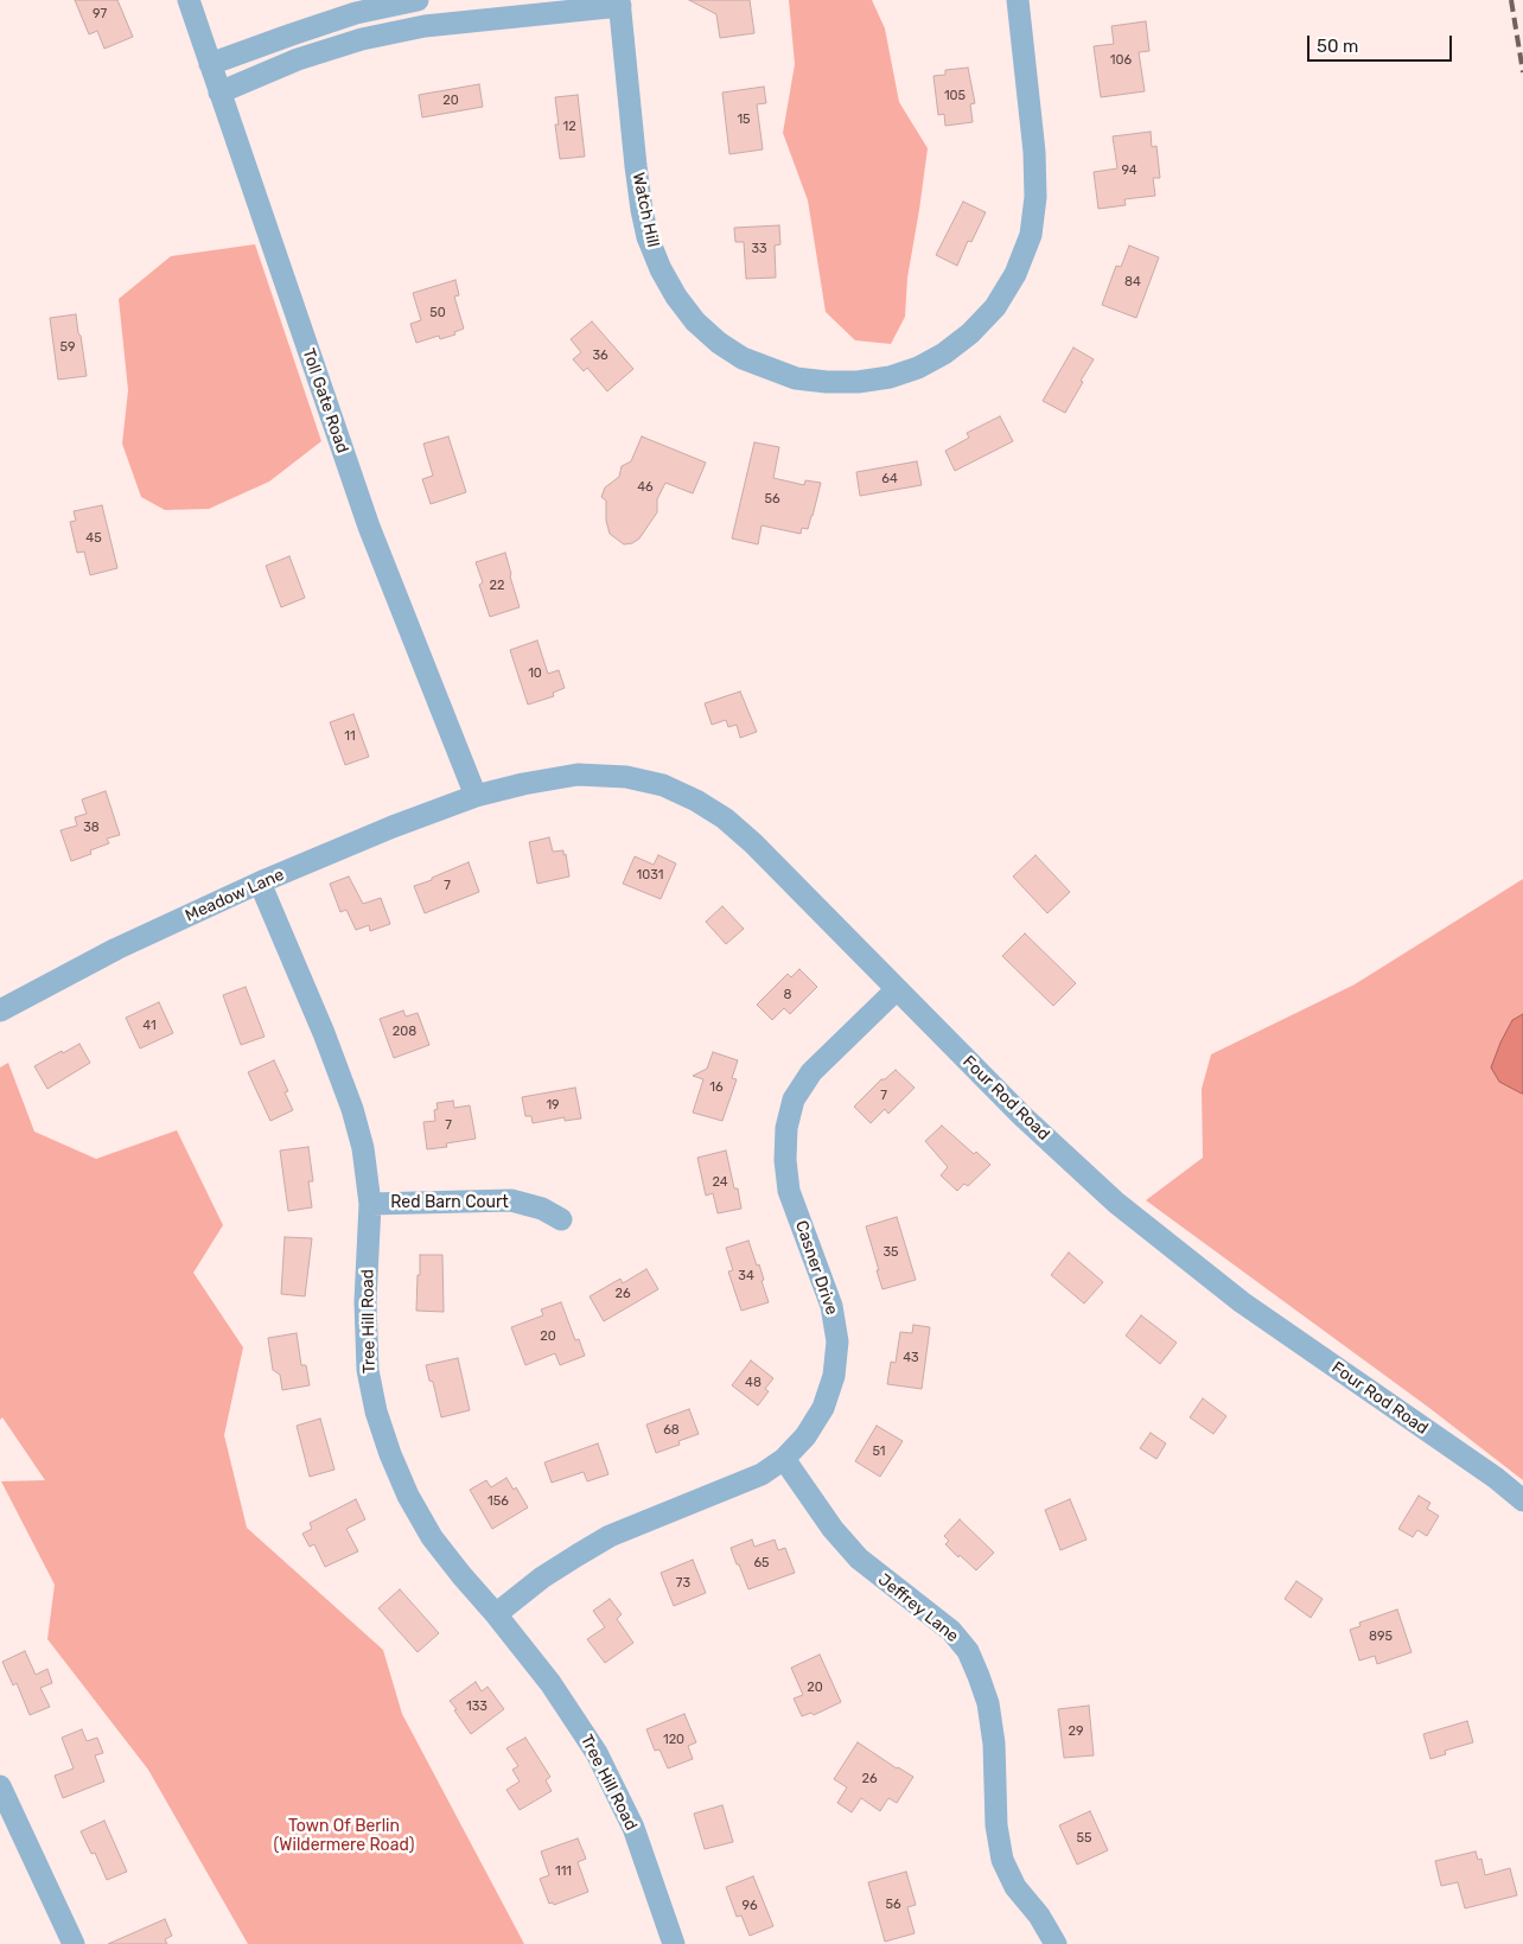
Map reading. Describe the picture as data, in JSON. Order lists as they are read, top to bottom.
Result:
{
  "streets": {
    "street": [
      "Watch Hill",
      "Toll Gate Road",
      "Meadow Lane",
      "Four Rod Road",
      "Red Barn Court",
      "Casner Drive",
      "Tree Hill Road",
      "Jeffrey Lane"
    ]
  },
  "crossings": [
    ["Toll Gate Road", "Meadow Lane"],
    ["Toll Gate Road", "Four Rod Road"],
    ["Meadow Lane", "Four Rod Road"],
    ["Meadow Lane", "Tree Hill Road"],
    ["Four Rod Road", "Casner Drive"],
    ["Red Barn Court", "Tree Hill Road"],
    ["Casner Drive", "Tree Hill Road"],
    ["Casner Drive", "Jeffrey Lane"]
  ],
  "parks": ["Town Of Berlin (Wildermere Road)"],
  "house_numbers": [
    "97",
    "106",
    "105",
    "20",
    "15",
    "12",
    "94",
    "33",
    "84",
    "50",
    "59",
    "36",
    "64",
    "46",
    "56",
    "45",
    "22",
    "10",
    "11",
    "38",
    "1031",
    "7",
    "8",
    "41",
    "208",
    "16",
    "7",
    "19",
    "7",
    "24",
    "35",
    "34",
    "26",
    "20",
    "43",
    "48",
    "68",
    "51",
    "156",
    "65",
    "73",
    "895",
    "20",
    "133",
    "29",
    "120",
    "26",
    "55",
    "111",
    "56",
    "96"
  ],
  "scale_bar": "50 m"
}
